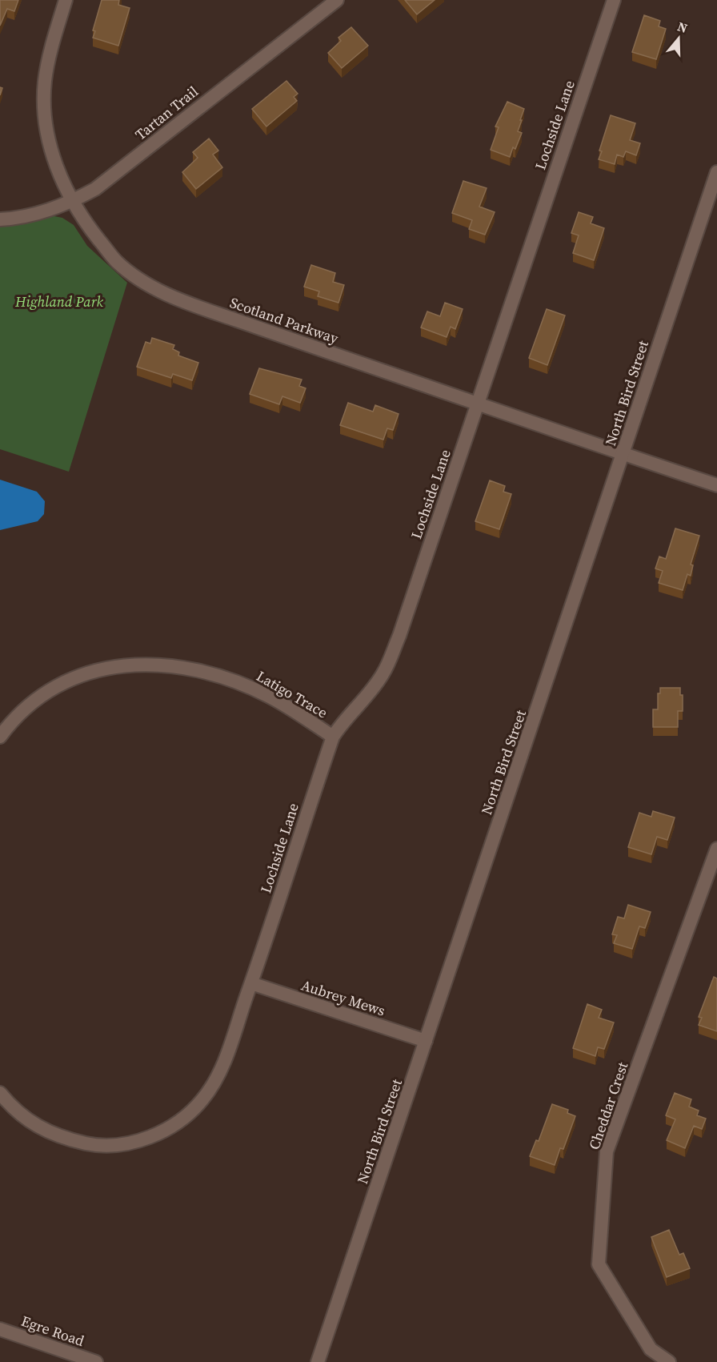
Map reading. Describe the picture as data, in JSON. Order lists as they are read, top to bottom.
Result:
{
  "streets": {
    "street": [
      "Tartan Trail",
      "Lochside Lane",
      "Scotland Parkway",
      "North Bird Street",
      "Latigo Trace",
      "Aubrey Mews",
      "Cheddar Crest",
      "Egre Road"
    ]
  },
  "crossings": [
    ["Tartan Trail", "Scotland Parkway"],
    ["Lochside Lane", "Scotland Parkway"],
    ["Lochside Lane", "Latigo Trace"],
    ["Lochside Lane", "Aubrey Mews"],
    ["Scotland Parkway", "North Bird Street"],
    ["North Bird Street", "Aubrey Mews"]
  ],
  "parks": ["Highland Park"],
  "north": "top"
}
